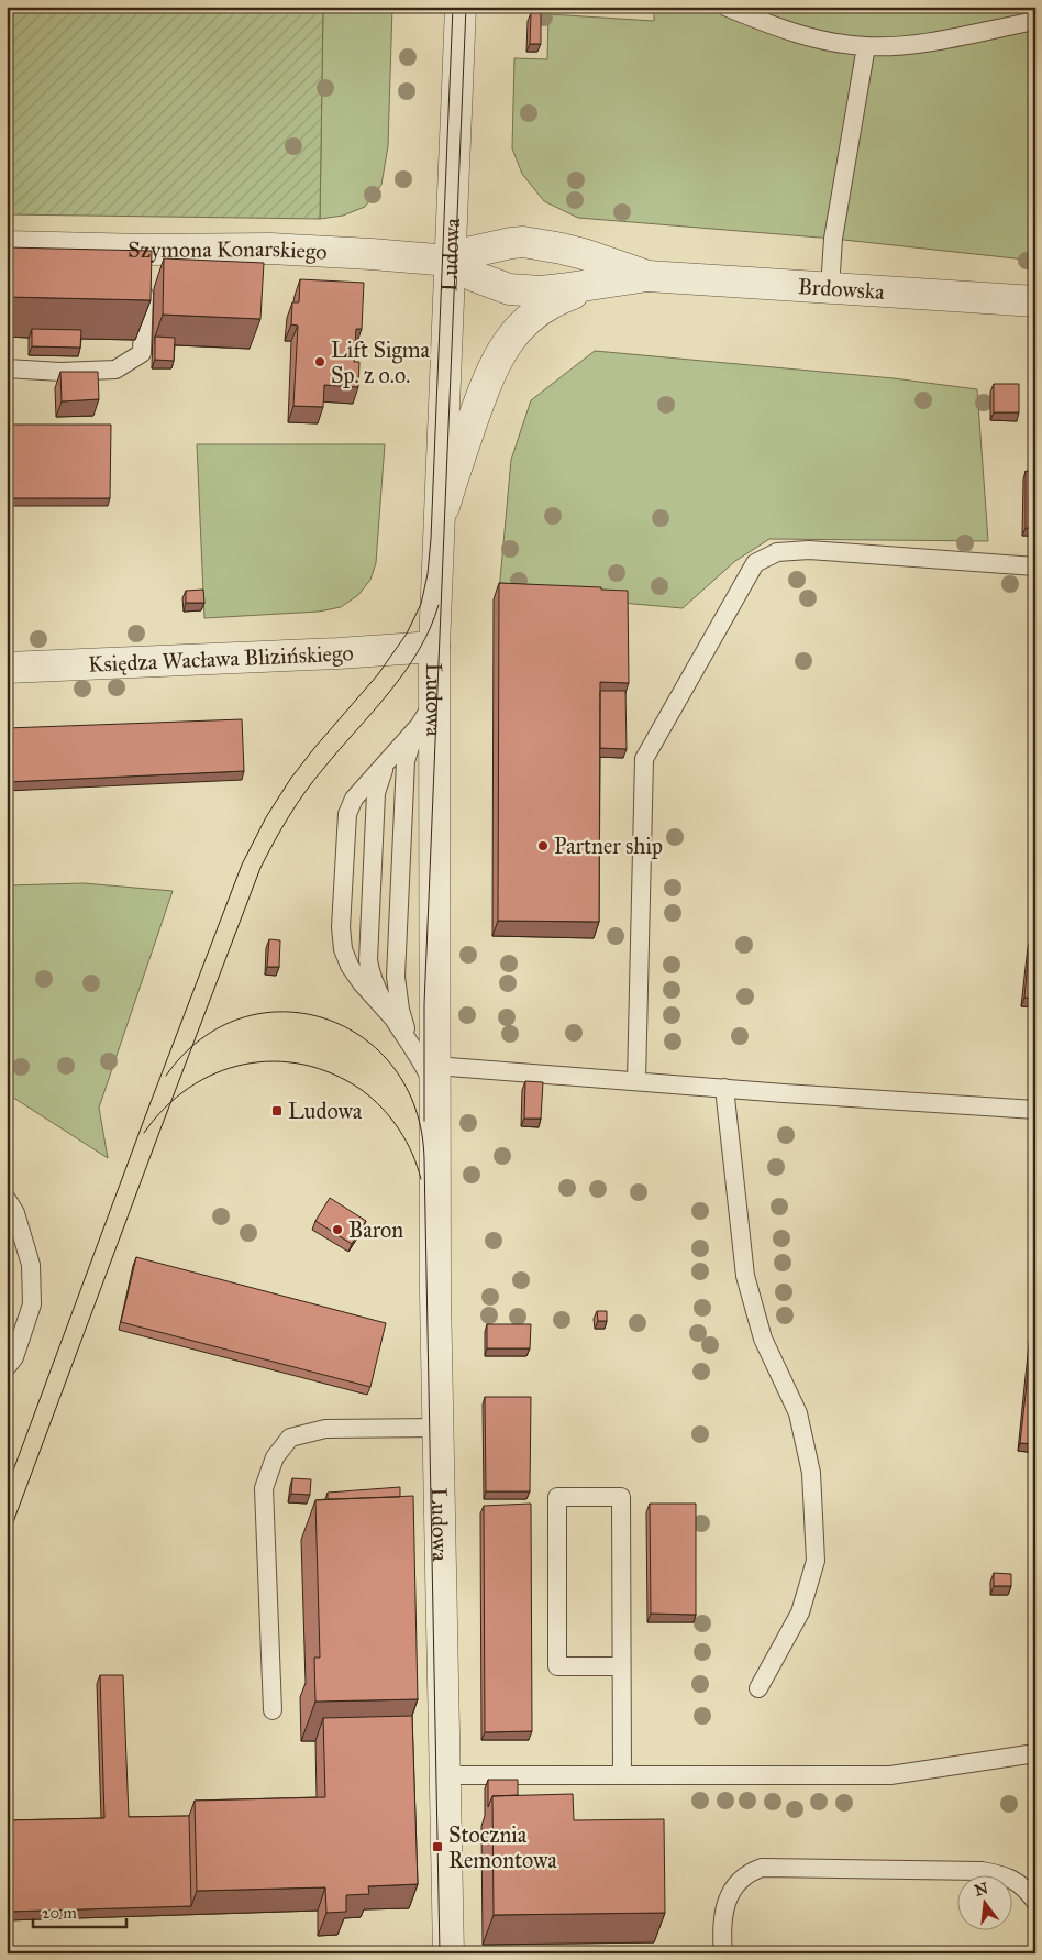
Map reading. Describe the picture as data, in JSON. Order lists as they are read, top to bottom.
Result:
{
  "streets": {
    "street": [
      "Szymona Konarskiego",
      "Ludowa",
      "Brdowska",
      "Księdza Wacława Blizińskiego"
    ]
  },
  "crossings": [
    ["Szymona Konarskiego", "Ludowa"],
    ["Szymona Konarskiego", "Brdowska"],
    ["Ludowa", "Brdowska"],
    ["Ludowa", "Księdza Wacława Blizińskiego"]
  ],
  "places": {
    "other": ["Lift Sigma Sp. z o.o.", "Partner ship", "Baron"],
    "transit": ["Ludowa", "Stocznia Remontowa"]
  },
  "scale_bar": "20 m",
  "north": "top"
}
